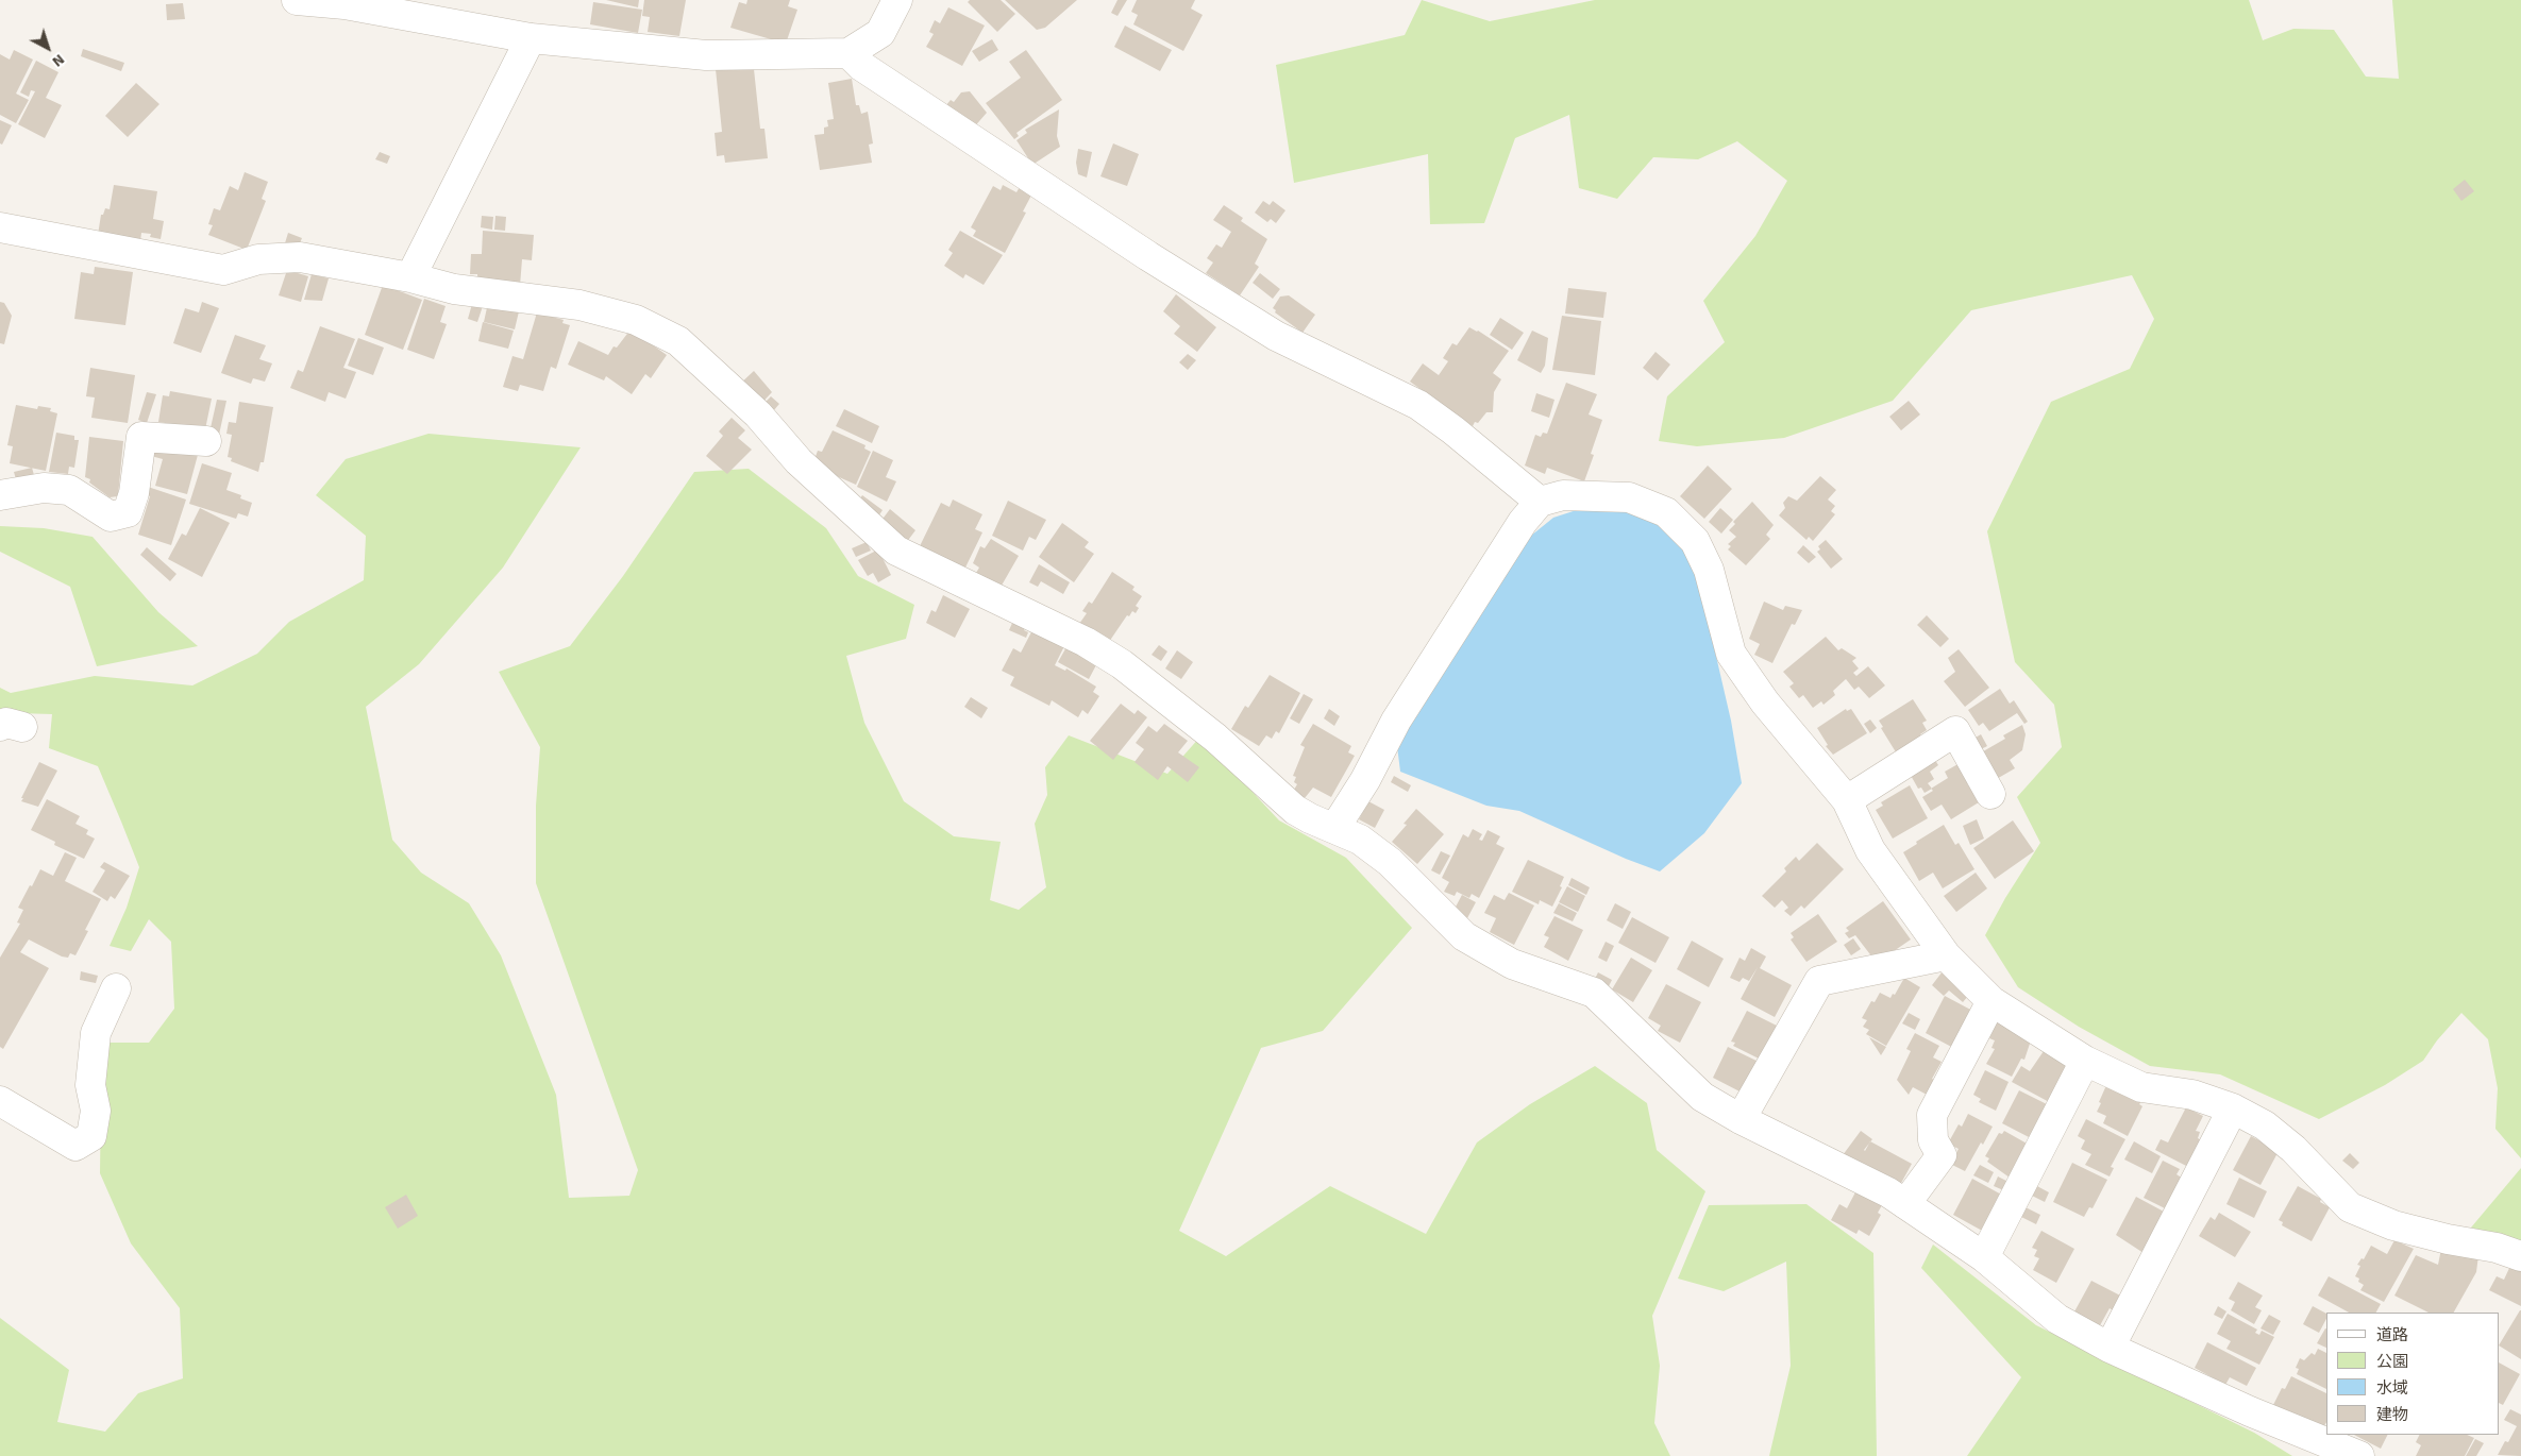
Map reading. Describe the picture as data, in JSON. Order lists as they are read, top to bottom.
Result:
{
  "legend": [
    "道路",
    "公園",
    "水域",
    "建物"
  ],
  "north": "bottom right"
}
